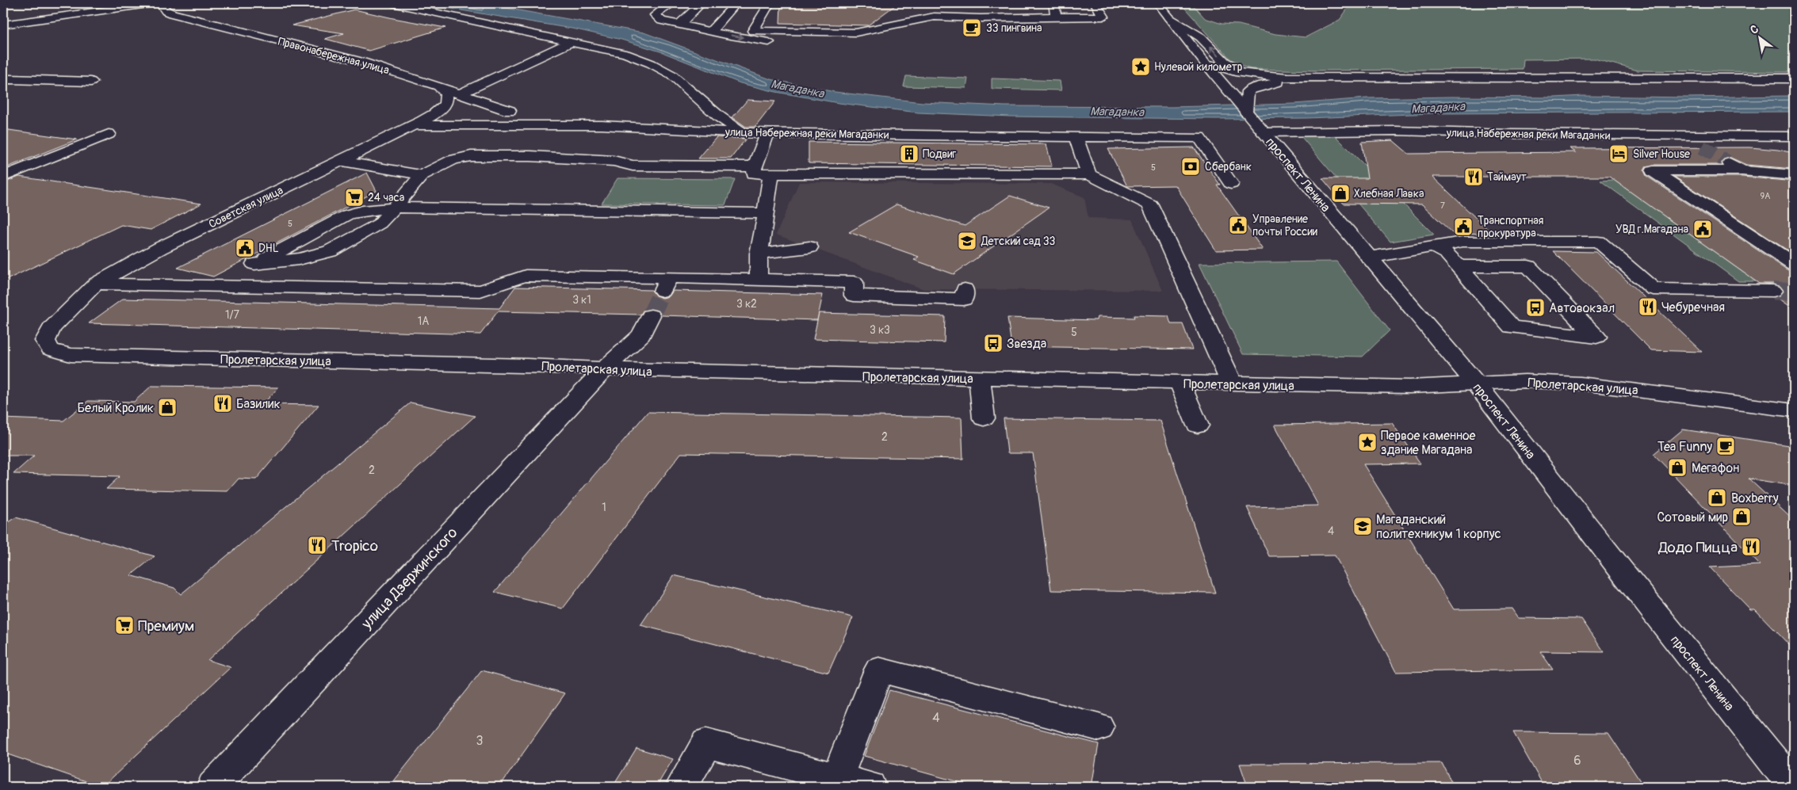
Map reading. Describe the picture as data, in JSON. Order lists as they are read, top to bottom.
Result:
{
  "streets": {
    "street": [
      "Правонабережная улица",
      "улица Набережная реки Магаданки",
      "проспект Ленина",
      "Советская улица",
      "Пролетарская улица",
      "улица Дзержинского"
    ]
  },
  "crossings": [
    ["Правонабережная улица", "Советская улица"],
    ["улица Набережная реки Магаданки", "проспект Ленина"],
    ["улица Набережная реки Магаданки", "Советская улица"],
    ["проспект Ленина", "Пролетарская улица"],
    ["Советская улица", "Пролетарская улица"],
    ["Пролетарская улица", "улица Дзержинского"]
  ],
  "water": ["Магаданка"],
  "places": {
    "cafe": ["33 пингвина", "Tea Funny"],
    "place": ["Нулевой километр", "Первое каменное здание Магадана"],
    "building": ["Подвиг"],
    "hotel": ["Silver House"],
    "bank": ["Сбербанк"],
    "restaurant": [
      "Таймаут",
      "Чебуречная",
      "Базилик",
      "Tropico",
      "Додо Пицца"
    ],
    "shop": [
      "Хлебная Лавка",
      "Белый Кролик",
      "Мегафон",
      "Boxberry",
      "Сотовый мир"
    ],
    "supermarket": ["24 часа", "Премиум"],
    "public building": [
      "Управление почты России",
      "Транспортная прокуратура",
      "УВД г.Магадана",
      "DHL"
    ],
    "school or university": ["Детский сад 33", "Магаданский политехникум 1 корпус"],
    "bus stop": ["Автовокзал", "Звезда"]
  },
  "house_numbers": [
    "5",
    "9А",
    "7",
    "5",
    "3 к1",
    "3 к2",
    "1/7",
    "1А",
    "3 к3",
    "5",
    "2",
    "2",
    "1",
    "4",
    "4",
    "3",
    "6"
  ],
  "north": "top left"
}
